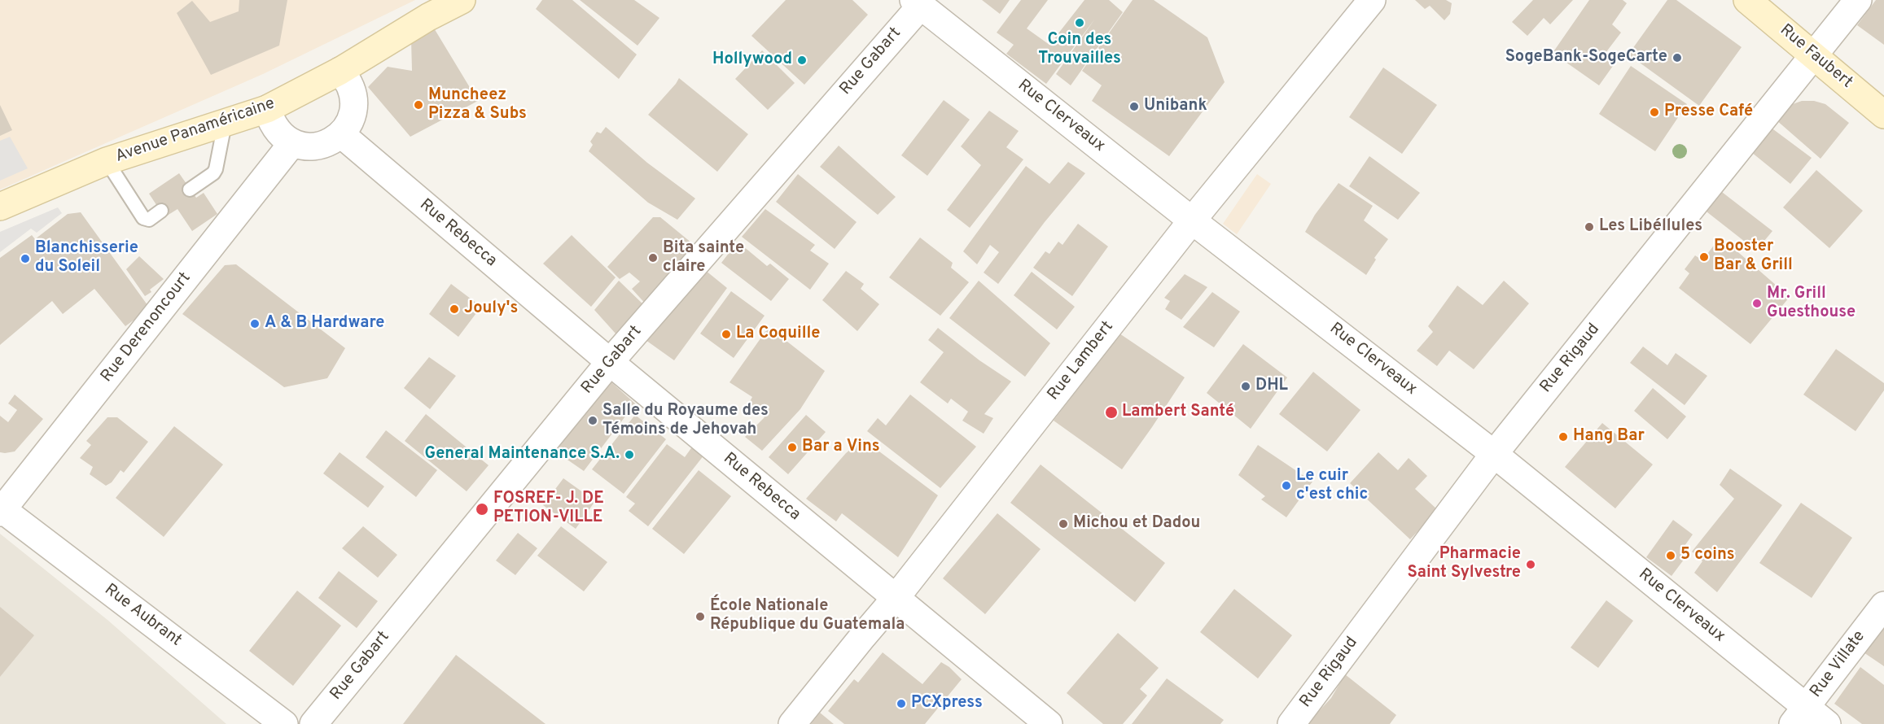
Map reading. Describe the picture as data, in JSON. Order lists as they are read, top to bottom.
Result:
{
  "streets": {
    "main road": ["Rue Faubert", "Avenue Panaméricaine"],
    "street": [
      "Rue Gabart",
      "Rue Clerveaux",
      "Rue Rebecca",
      "Rue Derenoncourt",
      "Rue Rigaud",
      "Rue Lambert",
      "Rue Aubrant",
      "Rue Villate"
    ]
  },
  "crossings": [
    ["Rue Faubert", "Rue Rigaud"],
    ["Rue Gabart", "Rue Clerveaux"],
    ["Rue Gabart", "Rue Rebecca"],
    ["Rue Clerveaux", "Rue Rigaud"],
    ["Rue Clerveaux", "Rue Lambert"],
    ["Rue Clerveaux", "Rue Villate"],
    ["Rue Rebecca", "Rue Lambert"],
    ["Rue Derenoncourt", "Rue Aubrant"]
  ],
  "places": [
    "Coin des Trouvailles",
    "SogeBank-SogeCarte",
    "Hollywood",
    "Muncheez Pizza & Subs",
    "Unibank",
    "Presse Café",
    "Les Libéllules",
    "Booster Bar & Grill",
    "Bita sainte claire",
    "Blanchisserie du Soleil",
    "Mr. Grill Guesthouse",
    "Jouly's",
    "A & B Hardware",
    "La Coquille",
    "DHL",
    "Lambert Santé",
    "Salle du Royaume des Témoins de Jehovah",
    "Hang Bar",
    "Bar a Vins",
    "General Maintenance S.A.",
    "Le cuir c'est chic",
    "FOSREF- J. DE PETION-VILLE",
    "Michou et Dadou",
    "5 coins",
    "Pharmacie Saint Sylvestre",
    "École Nationale République du Guatemala",
    "PCXpress"
  ]
}
